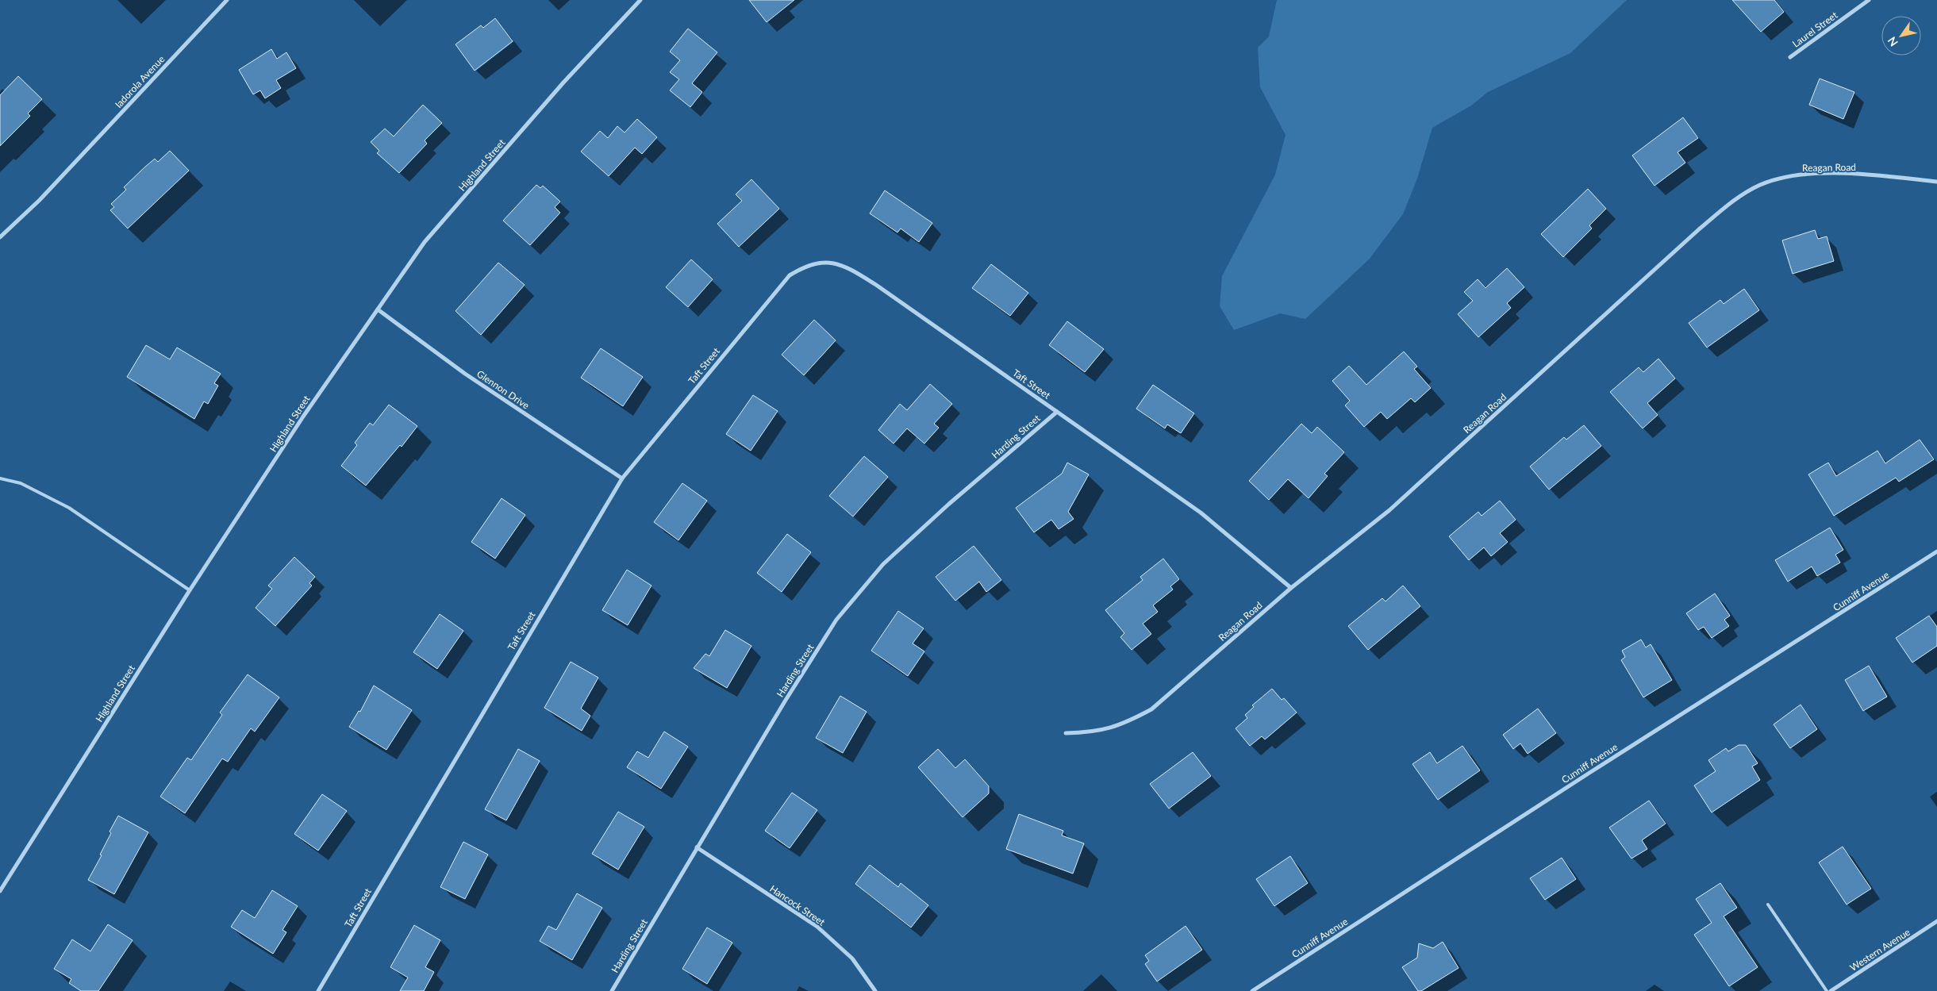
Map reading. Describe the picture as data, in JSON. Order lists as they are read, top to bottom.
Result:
{
  "streets": {
    "street": [
      "Laurel Street",
      "Iadorola Avenue",
      "Highland Street",
      "Reagan Road",
      "Taft Street",
      "Glennon Drive",
      "Harding Street",
      "Cunniff Avenue",
      "Hancock Street",
      "Western Avenue"
    ]
  },
  "crossings": [
    ["Highland Street", "Glennon Drive"],
    ["Reagan Road", "Taft Street"],
    ["Taft Street", "Glennon Drive"],
    ["Taft Street", "Harding Street"],
    ["Harding Street", "Hancock Street"]
  ],
  "north": "bottom left"
}
